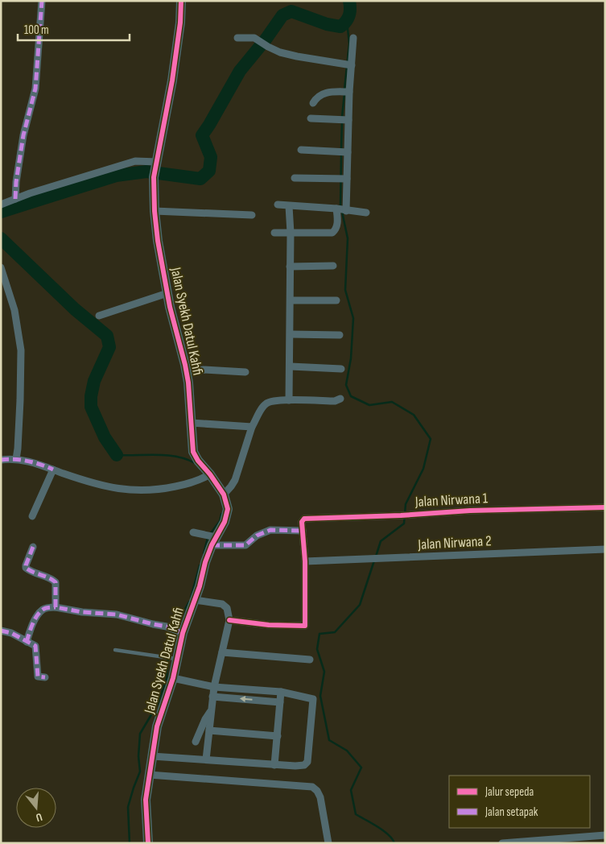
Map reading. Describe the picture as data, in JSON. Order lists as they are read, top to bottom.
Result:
{
  "streets": {
    "street": ["Jalan Syekh Datul Kahfi", "Jalan Nirwana 1", "Jalan Nirwana 2"]
  },
  "legend": ["Jalur sepeda", "Jalan setapak"],
  "scale_bar": "100 m",
  "north": "bottom"
}
